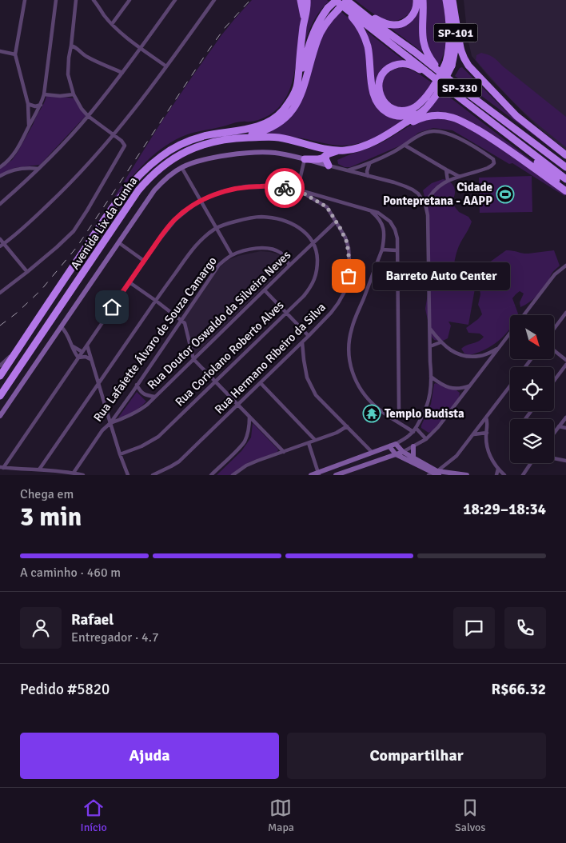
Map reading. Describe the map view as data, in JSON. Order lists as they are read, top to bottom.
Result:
{
  "streets": {
    "highway": ["SP-101", "SP-330", "Avenida Lix da Cunha"],
    "street": [
      "Rua Doutor Oswaldo da Silveira Neves",
      "Rua Lafaiette Álvaro de Souza Camargo",
      "Rua Coriolano Roberto Alves",
      "Rua Hermano Ribeiro da Silva"
    ]
  },
  "crossings": [
    ["Rua Doutor Oswaldo da Silveira Neves", "Rua Lafaiette Álvaro de Souza Camargo"],
    ["Rua Doutor Oswaldo da Silveira Neves", "Rua Coriolano Roberto Alves"],
    ["Rua Doutor Oswaldo da Silveira Neves", "Rua Hermano Ribeiro da Silva"]
  ],
  "places": {
    "sports": ["Cidade Pontepretana - AAPP"],
    "other": ["Barreto Auto Center"],
    "temple": ["Templo Budista"]
  },
  "north": "bottom right",
  "page": {
    "bubble": "Barreto Auto Center",
    "heading": ["3 min", "Chega em", "18:29–18:34"],
    "panel": [
      "Rafael",
      "Entregador · 4.7",
      "Pedido #5820",
      "R$66.32"
    ],
    "bar": "A caminho · 460 m",
    "buttons": ["Ajuda", "Compartilhar"],
    "tabs": ["Início", "Mapa", "Salvos"]
  }
}
